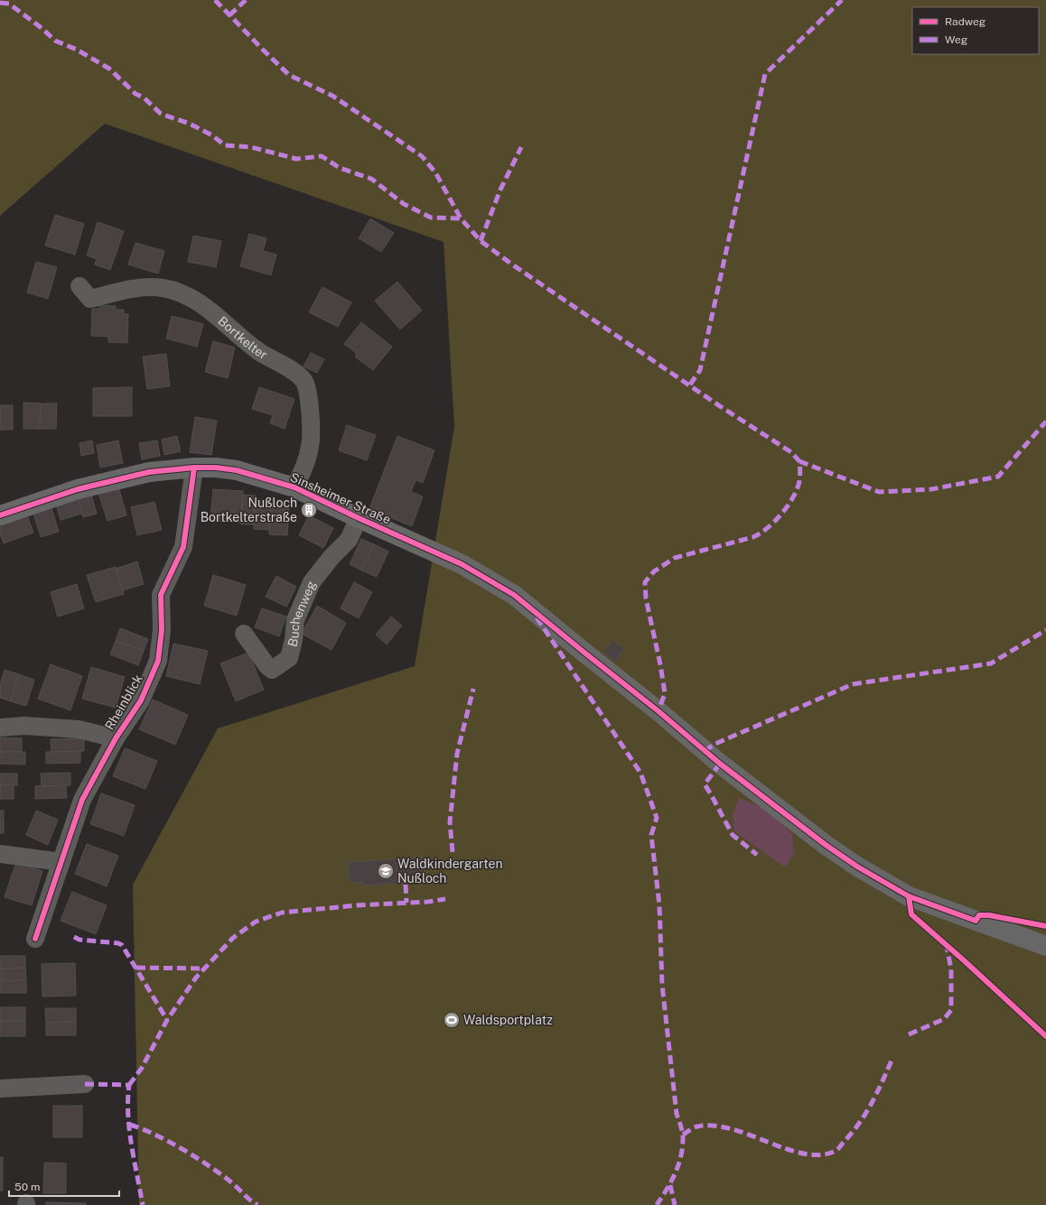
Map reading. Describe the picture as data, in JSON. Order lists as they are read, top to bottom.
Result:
{
  "streets": {
    "street": [
      "Bortkelter",
      "Sinsheimer Straße",
      "Buchenweg",
      "Rheinblick"
    ]
  },
  "crossings": [
    ["Bortkelter", "Sinsheimer Straße"],
    ["Sinsheimer Straße", "Buchenweg"],
    ["Sinsheimer Straße", "Rheinblick"]
  ],
  "places": {
    "building": ["Nußloch Bortkelterstraße"],
    "school or university": ["Waldkindergarten Nußloch"],
    "sports": ["Waldsportplatz"]
  },
  "legend": ["Radweg", "Weg"],
  "scale_bar": "50 m"
}
